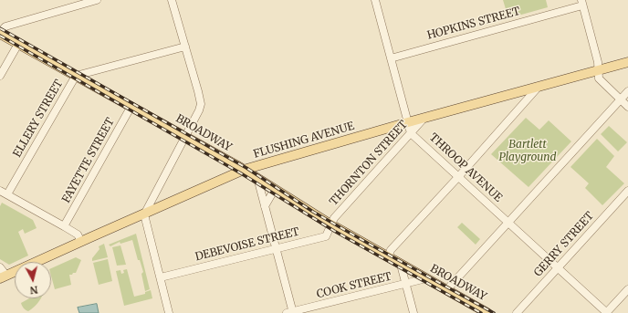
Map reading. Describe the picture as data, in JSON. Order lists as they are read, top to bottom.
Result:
{
  "streets": {
    "main road": ["BROADWAY", "FLUSHING AVENUE"],
    "street": [
      "HOPKINS STREET",
      "ELLERY STREET",
      "FAYETTE STREET",
      "THORNTON STREET",
      "THROOP AVENUE",
      "DEBEVOISE STREET",
      "GERRY STREET",
      "COOK STREET"
    ]
  },
  "crossings": [
    ["ELLERY STREET", "BROADWAY"],
    ["BROADWAY", "FLUSHING AVENUE"],
    ["BROADWAY", "FAYETTE STREET"],
    ["BROADWAY", "THORNTON STREET"],
    ["BROADWAY", "DEBEVOISE STREET"],
    ["BROADWAY", "COOK STREET"],
    ["FLUSHING AVENUE", "THORNTON STREET"],
    ["THORNTON STREET", "THROOP AVENUE"],
    ["THORNTON STREET", "DEBEVOISE STREET"],
    ["THROOP AVENUE", "GERRY STREET"]
  ],
  "parks": ["Bartlett Playground"],
  "north": "bottom"
}
